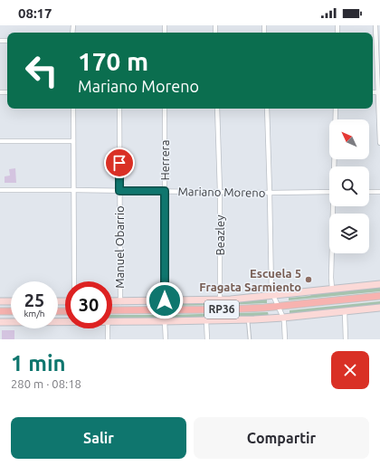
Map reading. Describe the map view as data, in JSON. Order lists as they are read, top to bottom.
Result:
{
  "streets": {
    "main road": ["RP36"],
    "street": [
      "Herrera",
      "Mariano Moreno",
      "Beazley",
      "Manuel Obarrio"
    ]
  },
  "crossings": [
    ["Herrera", "Mariano Moreno"],
    ["Herrera", "RP36"],
    ["Mariano Moreno", "Beazley"],
    ["Mariano Moreno", "Manuel Obarrio"]
  ],
  "places": ["Escuela 5 Fragata Sarmiento"],
  "north": "top left",
  "page": {
    "status": "08:17",
    "turn": ["170 m", "Mariano Moreno"],
    "speed": "25 km/h",
    "limit": "30",
    "heading": ["1 min", "280 m · 08:18"],
    "buttons": ["Salir", "Compartir"]
  }
}
